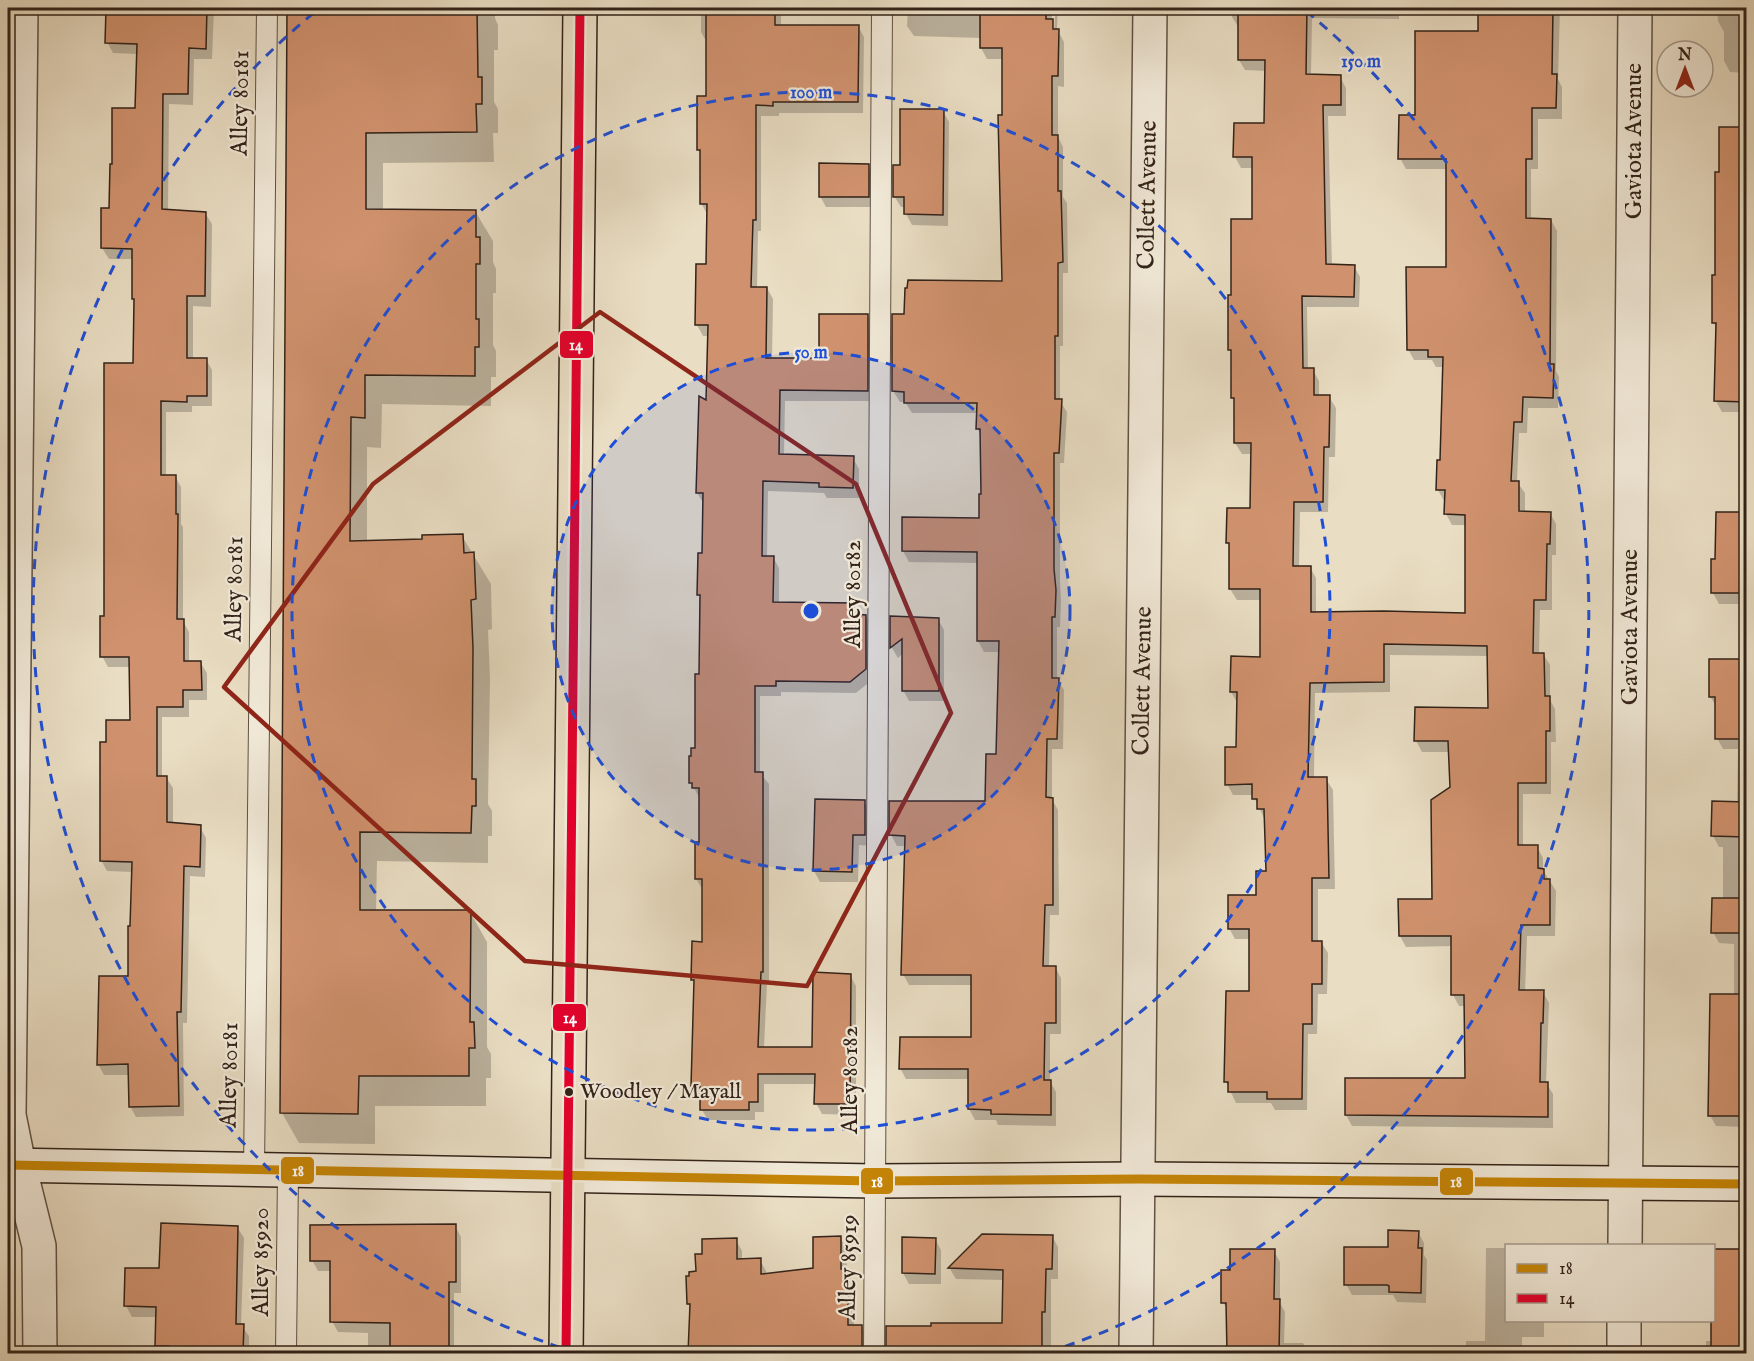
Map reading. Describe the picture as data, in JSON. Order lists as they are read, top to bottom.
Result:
{
  "streets": {
    "street": ["Gaviota Avenue", "Collett Avenue"],
    "lane": [
      "Alley 80181",
      "Alley 80182",
      "Alley 85920",
      "Alley 85919"
    ]
  },
  "crossings": [
    ["Alley 80182", "Alley 85919"]
  ],
  "places": ["Woodley / Mayall"],
  "lines": ["transit line 14", "transit line 18"],
  "legend": ["18", "14"],
  "north": "top",
  "rings": ["150 m", "100 m", "50 m"]
}
